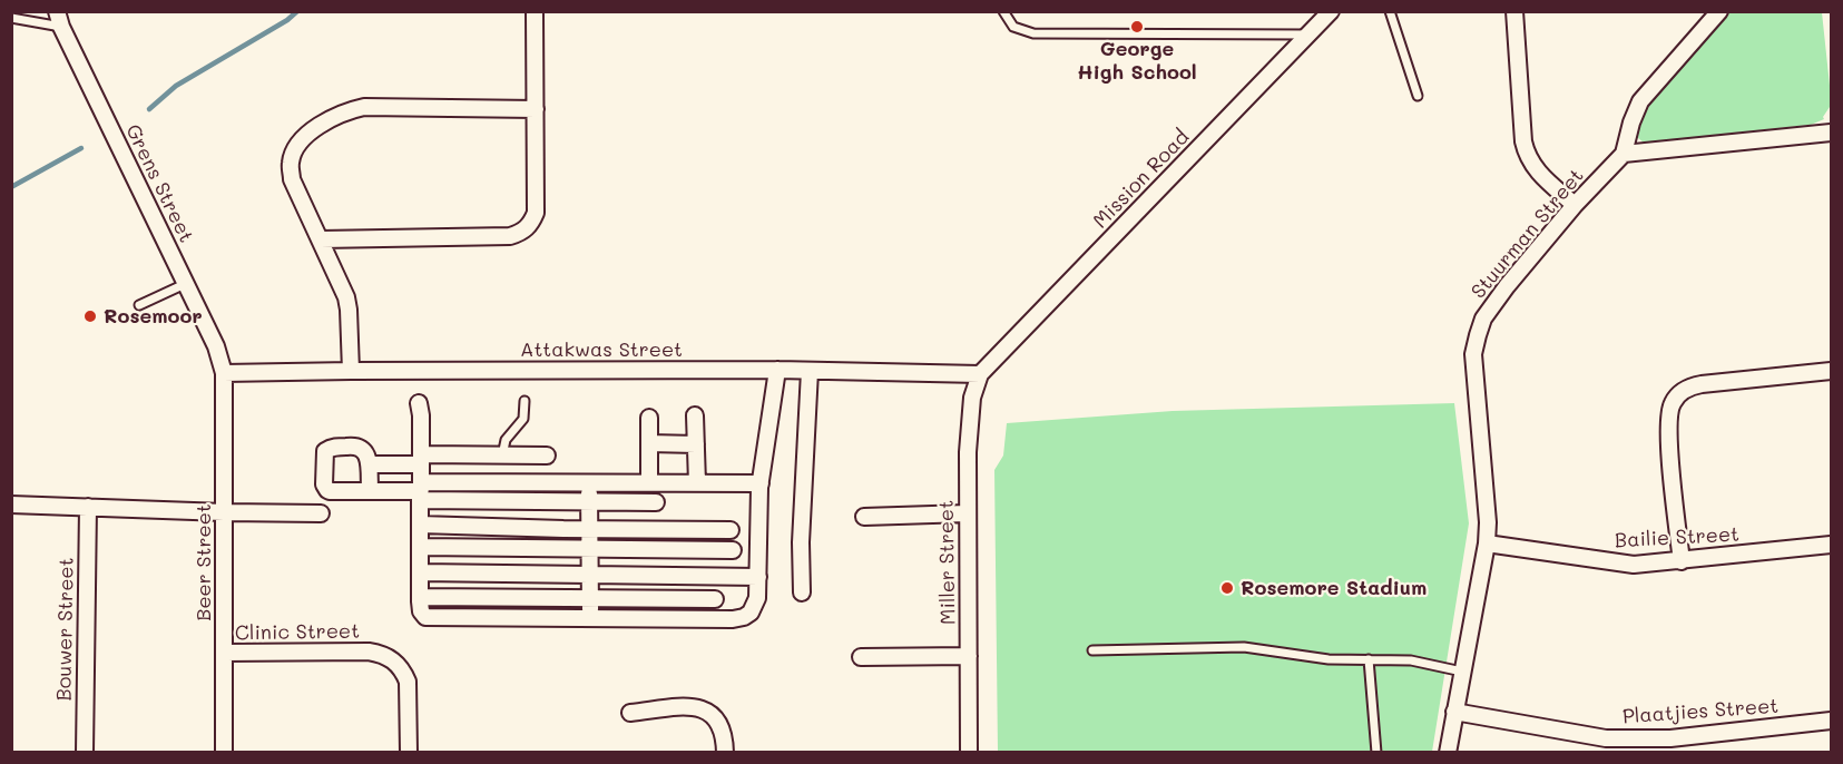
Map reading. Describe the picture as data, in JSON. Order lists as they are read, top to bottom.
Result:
{
  "streets": {
    "street": [
      "Mission Road",
      "Grens Street",
      "Stuurman Street",
      "Attakwas Street",
      "Bailie Street",
      "Beer Street",
      "Miller Street",
      "Bouwer Street",
      "Clinic Street",
      "Plaatjies Street"
    ]
  },
  "crossings": [
    ["Mission Road", "Attakwas Street"],
    ["Mission Road", "Miller Street"],
    ["Grens Street", "Attakwas Street"],
    ["Grens Street", "Beer Street"],
    ["Stuurman Street", "Bailie Street"],
    ["Stuurman Street", "Plaatjies Street"],
    ["Attakwas Street", "Beer Street"],
    ["Attakwas Street", "Miller Street"],
    ["Beer Street", "Clinic Street"]
  ],
  "places": ["George High School", "Rosemoor", "Rosemore Stadium"]
}
